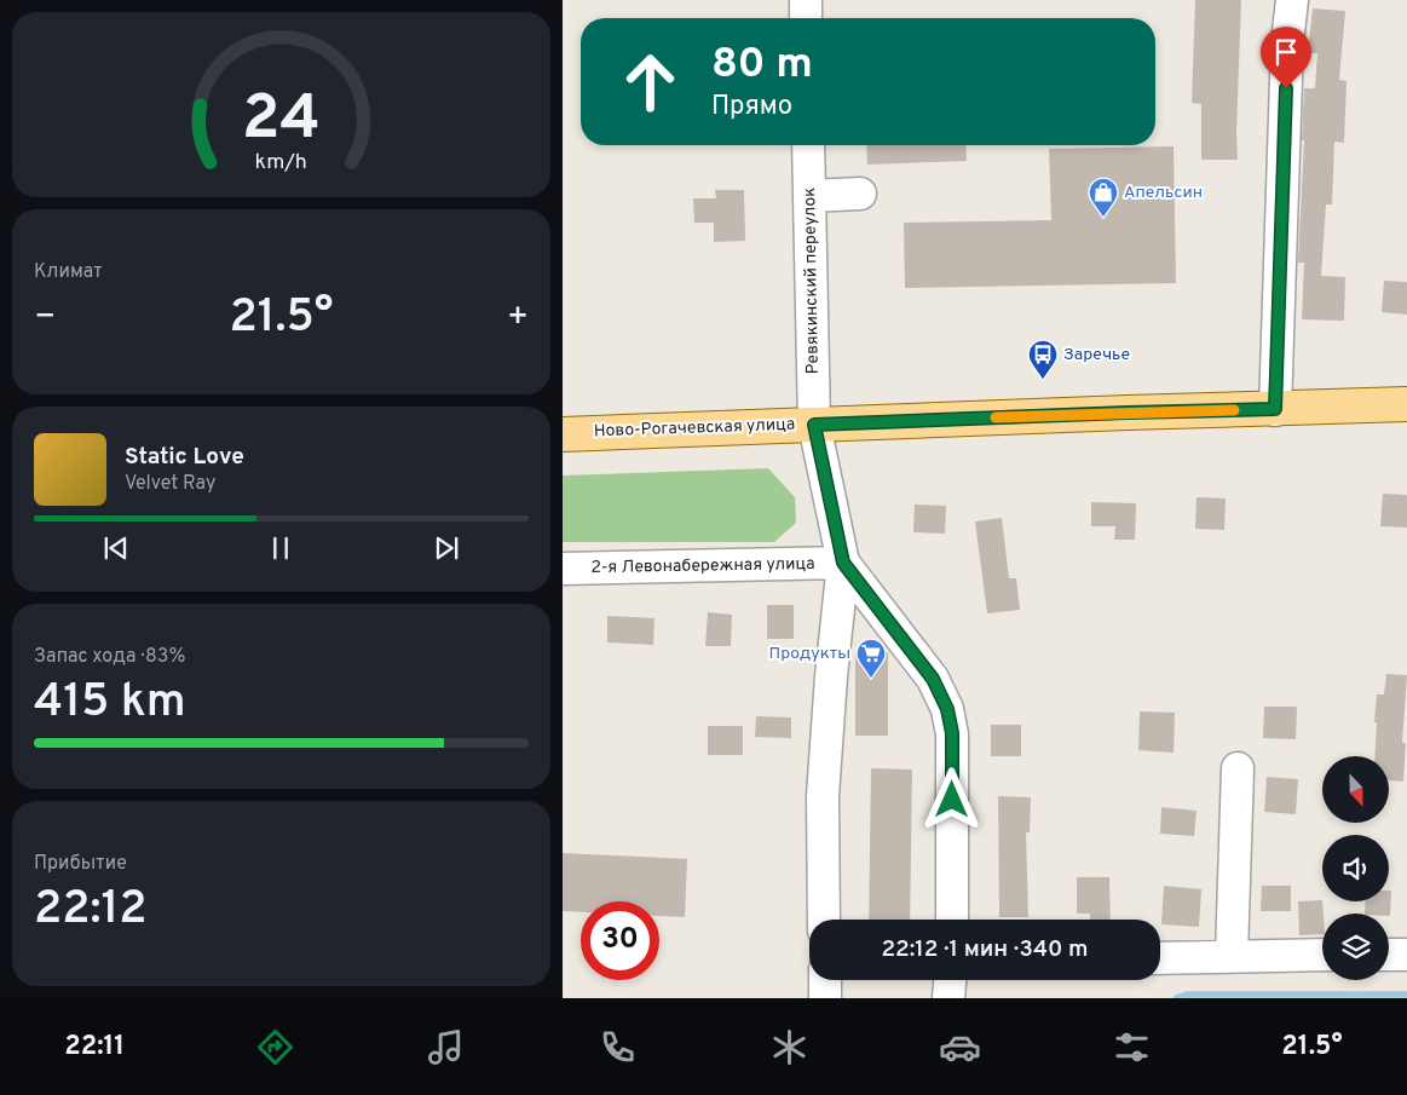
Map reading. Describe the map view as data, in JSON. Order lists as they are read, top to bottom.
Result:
{
  "streets": {
    "main road": ["Ново-Рогачевская улица"],
    "street": ["Ревякинский переулок", "2-я Левонабережная улица"]
  },
  "crossings": [
    ["Ревякинский переулок", "Ново-Рогачевская улица"],
    ["Ревякинский переулок", "2-я Левонабережная улица"]
  ],
  "places": {
    "shop": ["Апельсин"],
    "bus stop": ["Заречье"],
    "supermarket": ["Продукты"]
  },
  "north": "bottom",
  "page": {
    "turn": ["80 m", "Прямо"],
    "tile": [
      "Климат",
      ["Запас хода · 83%", "415 km"],
      ["Прибытие", "22:12"]
    ],
    "heat": ["−", "21.5°", "+"],
    "song": ["Static Love", "Velvet Ray"],
    "limit": "30",
    "trip": "22:12 · 1 мин · 340 m",
    "tabs": ["22:11", "21.5°"],
    "gauge": ["24", "km/h"]
  }
}
